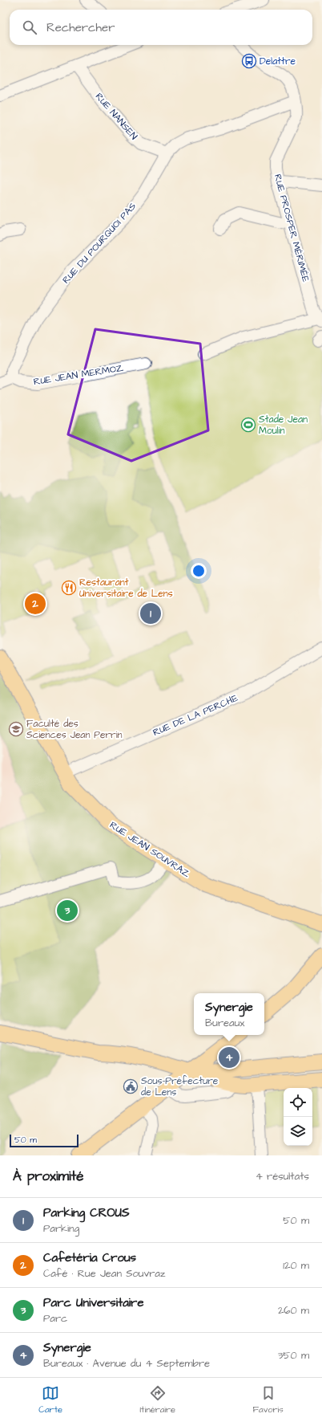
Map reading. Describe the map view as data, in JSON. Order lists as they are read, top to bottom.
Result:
{
  "streets": {
    "main road": ["RUE JEAN SOUVRAZ"],
    "street": [
      "RUE NANSEN",
      "RUE PROSPER MÉRIMÉE",
      "RUE DU POURQUOI PAS",
      "RUE JEAN MERMOZ",
      "RUE DE LA PERCHE"
    ]
  },
  "crossings": [
    ["RUE NANSEN", "RUE DU POURQUOI PAS"],
    ["RUE PROSPER MÉRIMÉE", "RUE DU POURQUOI PAS"],
    ["RUE DU POURQUOI PAS", "RUE JEAN MERMOZ"],
    ["RUE DE LA PERCHE", "RUE JEAN SOUVRAZ"]
  ],
  "places": {
    "bus stop": ["Delattre"],
    "sports": ["Stade Jean Moulin"],
    "restaurant": ["Restaurant Universitaire de Lens"],
    "school or university": ["Faculté des Sciences Jean Perrin"],
    "public building": ["Sous-Préfecture de Lens"]
  },
  "scale_bar": "50 m",
  "page": {
    "search": "Rechercher",
    "pins": [
      "2",
      "1",
      "3",
      "4"
    ],
    "popup": ["Synergie", "Bureaux"],
    "scale": "50 m",
    "heading": ["À proximité", "4 résultats"],
    "list": [
      {
        "mark": "1",
        "name": "Parking CROUS",
        "note": "Parking",
        "value": "50 m"
      },
      {
        "mark": "2",
        "name": "Cafetéria Crous",
        "note": "Café · Rue Jean Souvraz",
        "value": "120 m"
      },
      {
        "mark": "3",
        "name": "Parc Universitaire",
        "note": "Parc",
        "value": "260 m"
      },
      {
        "mark": "4",
        "name": "Synergie",
        "note": "Bureaux · Avenue du 4 Septembre",
        "value": "350 m"
      }
    ],
    "nav": ["Carte", "Itinéraire", "Favoris"]
  }
}
